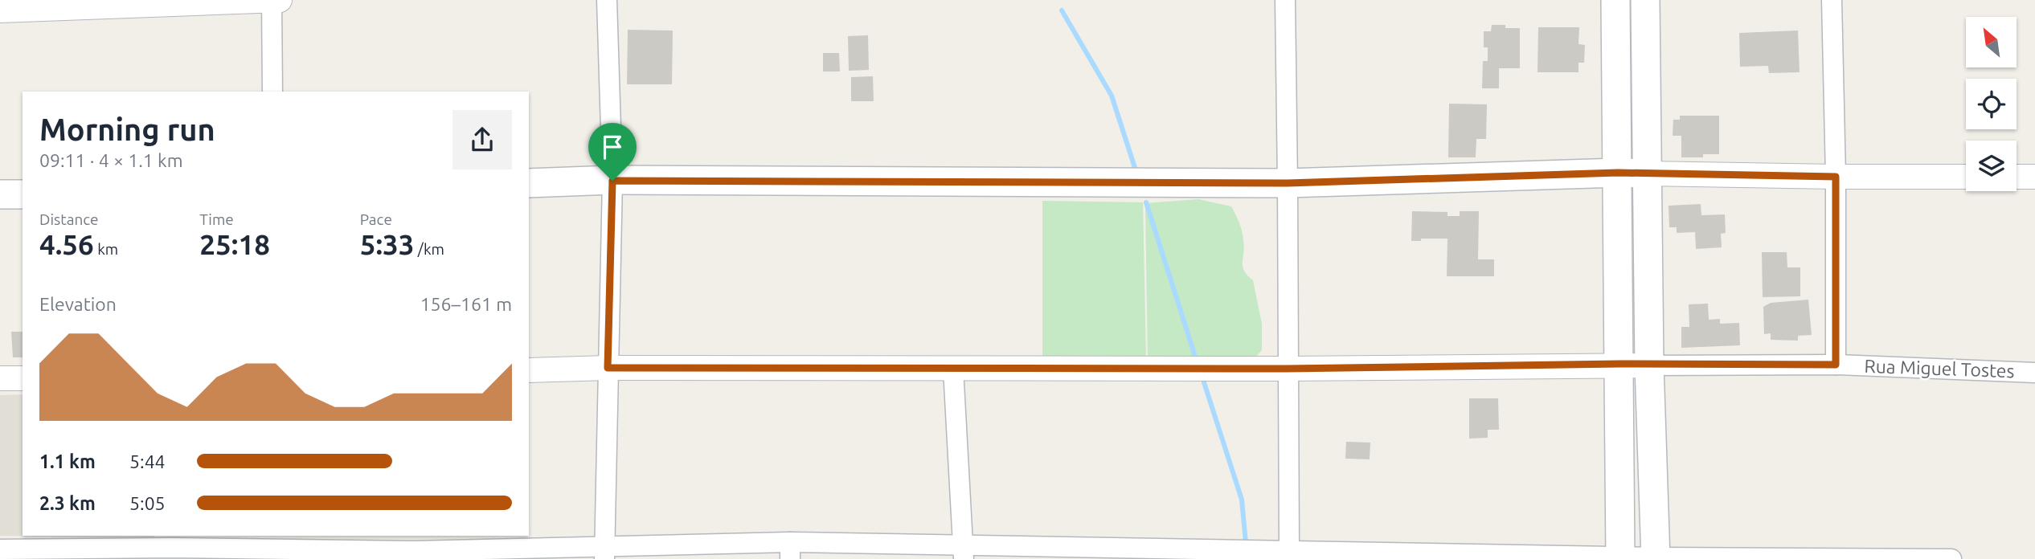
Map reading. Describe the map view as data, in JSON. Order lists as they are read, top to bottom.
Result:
{
  "streets": {
    "street": ["Rua Miguel Tostes"]
  },
  "north": "top left",
  "page": {
    "heading": ["Morning run", "09:11 · 4 × 1.1 km"],
    "stats": [
      ["Distance", "4.56 km"],
      ["Time", "25:18"],
      ["Pace", "5:33 /km"]
    ],
    "chart": ["Elevation", "156–161 m"],
    "list": [
      {
        "name": "1.1 km",
        "note": "5:44"
      },
      {
        "name": "2.3 km",
        "note": "5:05"
      }
    ]
  }
}
